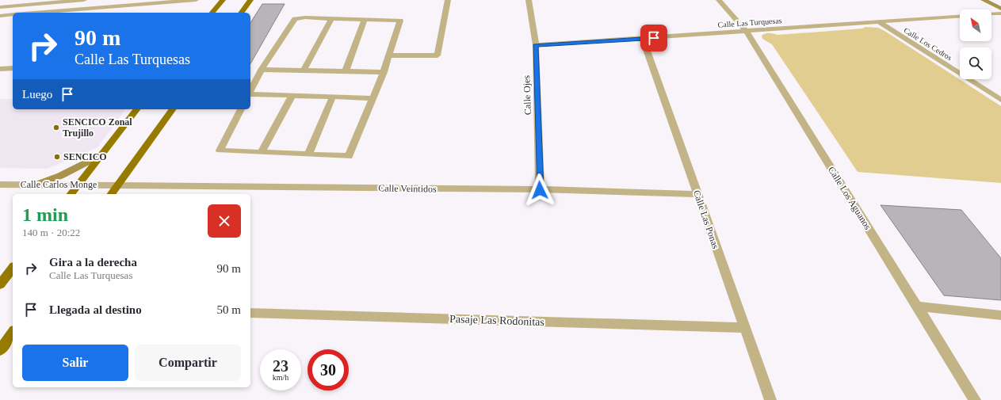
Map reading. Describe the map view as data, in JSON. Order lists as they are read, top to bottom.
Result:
{
  "streets": {
    "street": [
      "Calle Las Turquesas",
      "Calle Los Cedros",
      "Calle Ojes",
      "Calle Carlos Monge",
      "Calle Veintidos",
      "Calle Los Aguanos",
      "Calle Las Ponas",
      "Pasaje Las Rodonitas"
    ]
  },
  "crossings": [
    ["Calle Las Turquesas", "Calle Los Cedros"],
    ["Calle Las Turquesas", "Calle Ojes"],
    ["Calle Las Turquesas", "Calle Los Aguanos"],
    ["Calle Las Turquesas", "Calle Las Ponas"],
    ["Calle Ojes", "Calle Veintidos"],
    ["Calle Carlos Monge", "Calle Veintidos"],
    ["Calle Veintidos", "Calle Las Ponas"],
    ["Calle Las Ponas", "Pasaje Las Rodonitas"]
  ],
  "places": ["SENCICO Zonal Trujillo", "SENCICO"],
  "north": "top left",
  "page": {
    "turn": ["90 m", "Calle Las Turquesas"],
    "then": "Luego",
    "heading": ["1 min", "140 m · 20:22"],
    "list": [
      {
        "name": "Gira a la derecha",
        "note": "Calle Las Turquesas",
        "value": "90 m"
      },
      {
        "name": "Llegada al destino",
        "value": "50 m"
      }
    ],
    "buttons": ["Salir", "Compartir"],
    "speed": "23 km/h",
    "limit": "30"
  }
}
